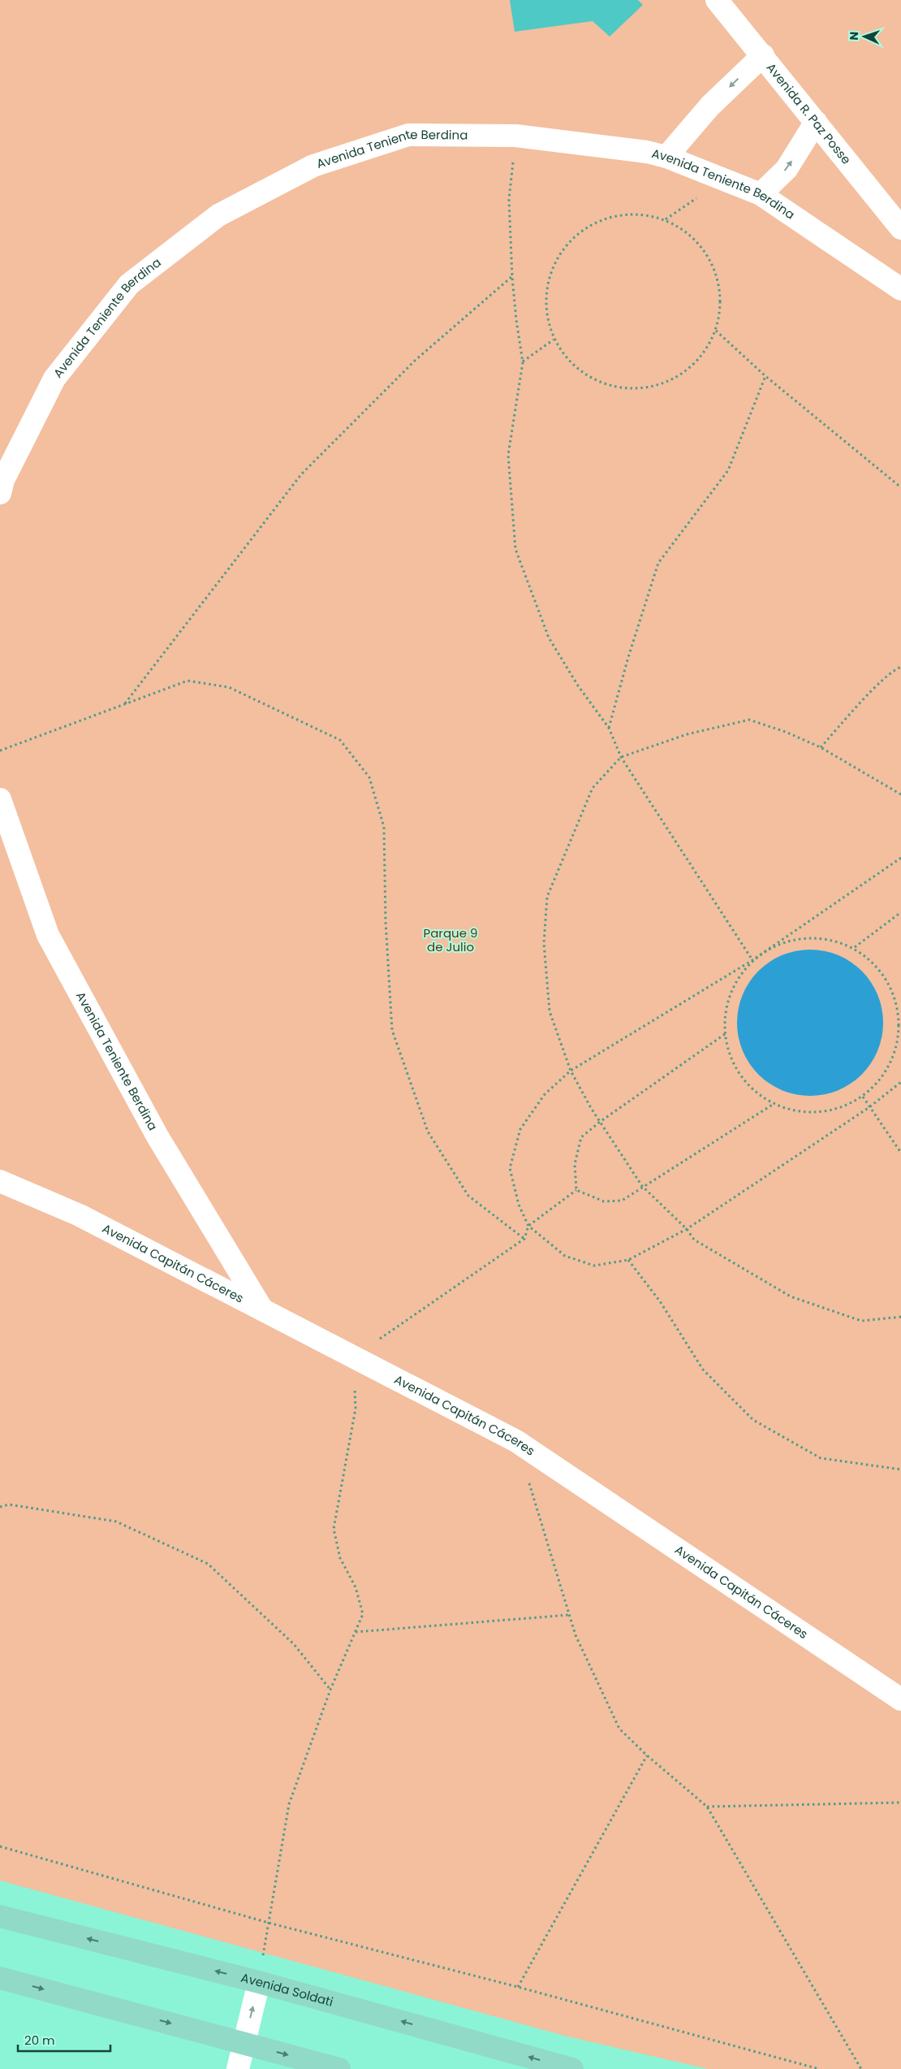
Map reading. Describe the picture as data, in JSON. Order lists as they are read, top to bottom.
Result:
{
  "streets": {
    "main road": ["Avenida Soldati"],
    "street": ["Avenida R. Paz Posse", "Avenida Teniente Berdina", "Avenida Capitán Cáceres"]
  },
  "crossings": [
    ["Avenida Teniente Berdina", "Avenida Capitán Cáceres"]
  ],
  "parks": ["Parque 9 de Julio"],
  "scale_bar": "20 m",
  "north": "left"
}
